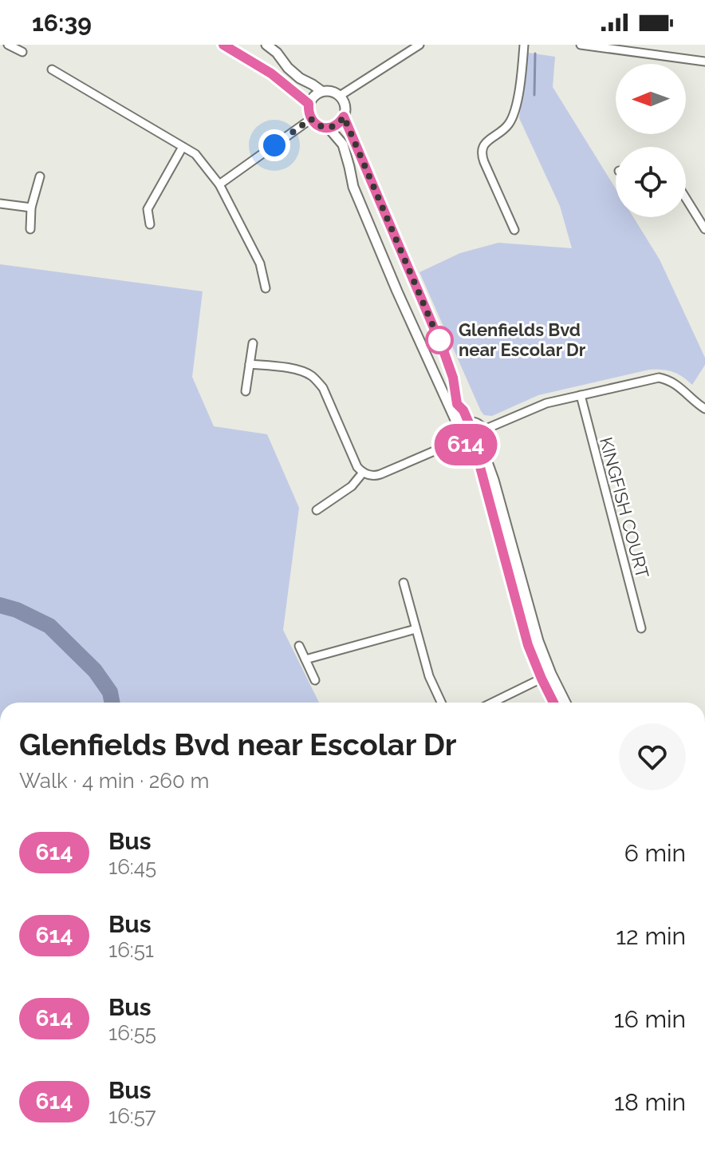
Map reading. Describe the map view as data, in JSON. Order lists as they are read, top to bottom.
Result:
{
  "streets": {
    "street": ["KINGFISH COURT"]
  },
  "places": ["Glenfields Bvd near Escolar Dr"],
  "lines": ["bus line 614"],
  "north": "left",
  "page": {
    "status": "16:39",
    "on_map": "614",
    "heading": ["Glenfields Bvd near Escolar Dr", "Walk · 4 min · 260 m"],
    "list": [
      {
        "mark": "614",
        "name": "Bus",
        "note": "16:45",
        "value": "6 min"
      },
      {
        "mark": "614",
        "name": "Bus",
        "note": "16:51",
        "value": "12 min"
      },
      {
        "mark": "614",
        "name": "Bus",
        "note": "16:55",
        "value": "16 min"
      },
      {
        "mark": "614",
        "name": "Bus",
        "note": "16:57",
        "value": "18 min"
      }
    ]
  }
}
